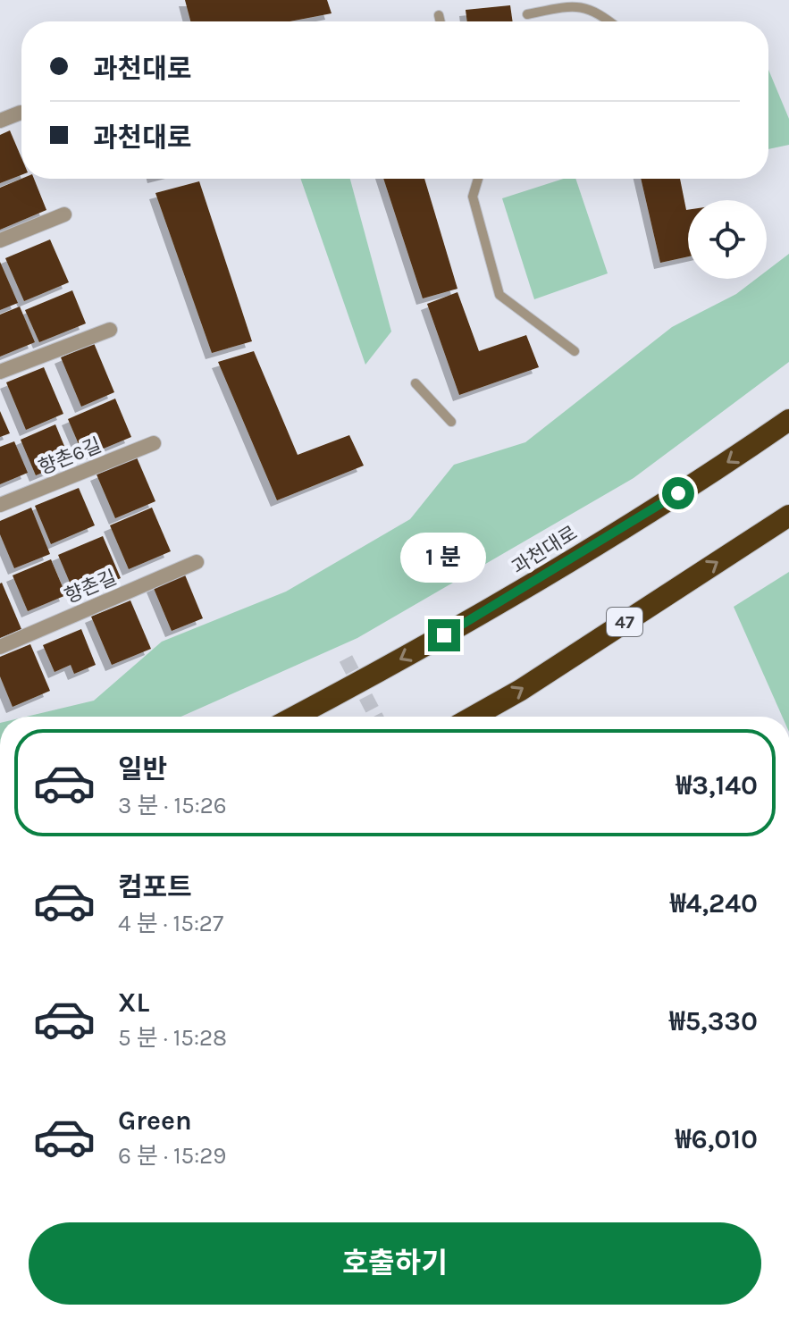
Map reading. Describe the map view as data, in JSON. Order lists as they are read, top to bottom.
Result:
{
  "streets": {
    "highway": ["과천대로", "47"],
    "street": ["향촌6길", "향촌길"]
  },
  "page": {
    "banner": ["과천대로", "과천대로"],
    "bubble": "1 분",
    "list": [
      {
        "name": "일반",
        "note": "3 분 · 15:26",
        "value": "₩3,140"
      },
      {
        "name": "컴포트",
        "note": "4 분 · 15:27",
        "value": "₩4,240"
      },
      {
        "name": "XL",
        "note": "5 분 · 15:28",
        "value": "₩5,330"
      },
      {
        "name": "Green",
        "note": "6 분 · 15:29",
        "value": "₩6,010"
      }
    ],
    "buttons": "호출하기"
  }
}
